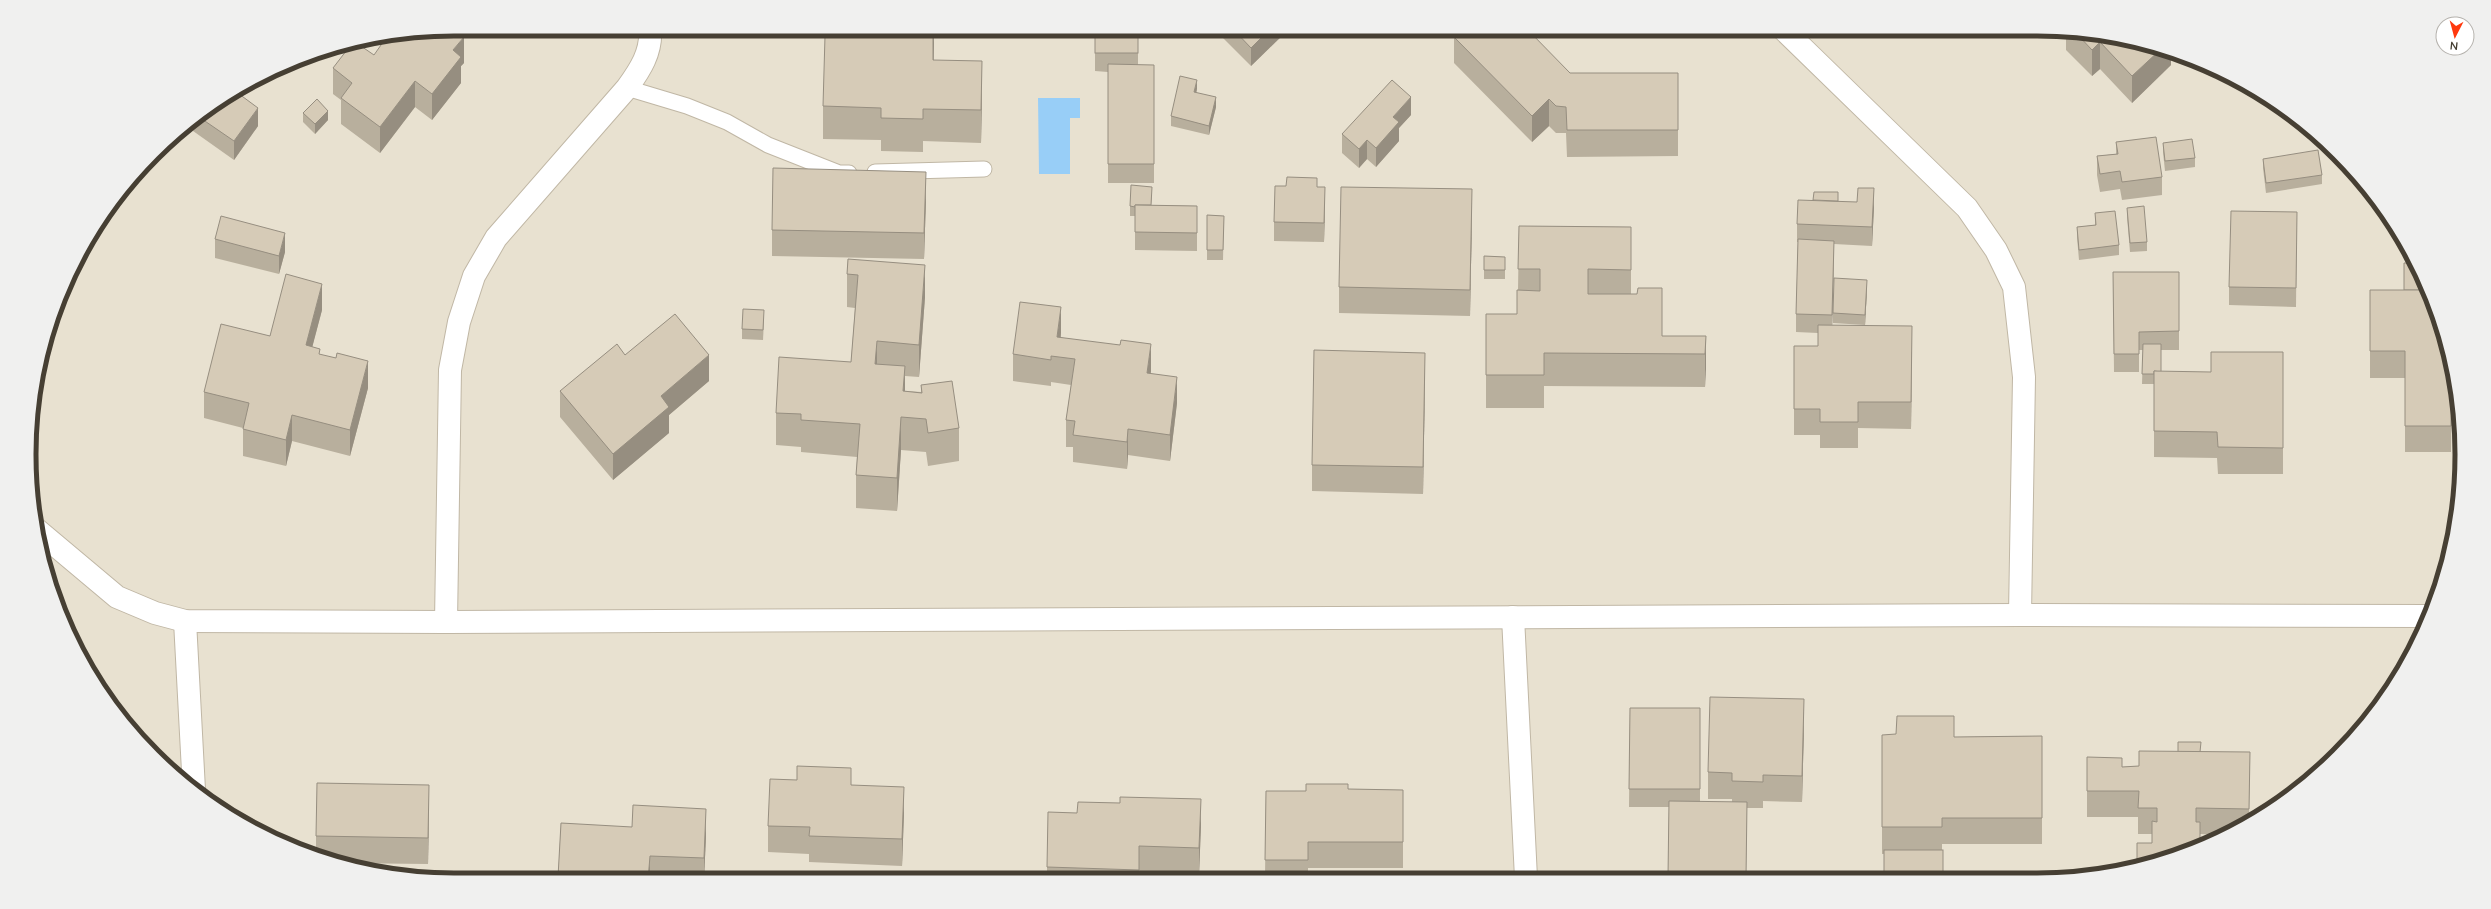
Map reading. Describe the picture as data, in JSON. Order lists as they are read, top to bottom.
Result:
{
  "north": "bottom"
}
